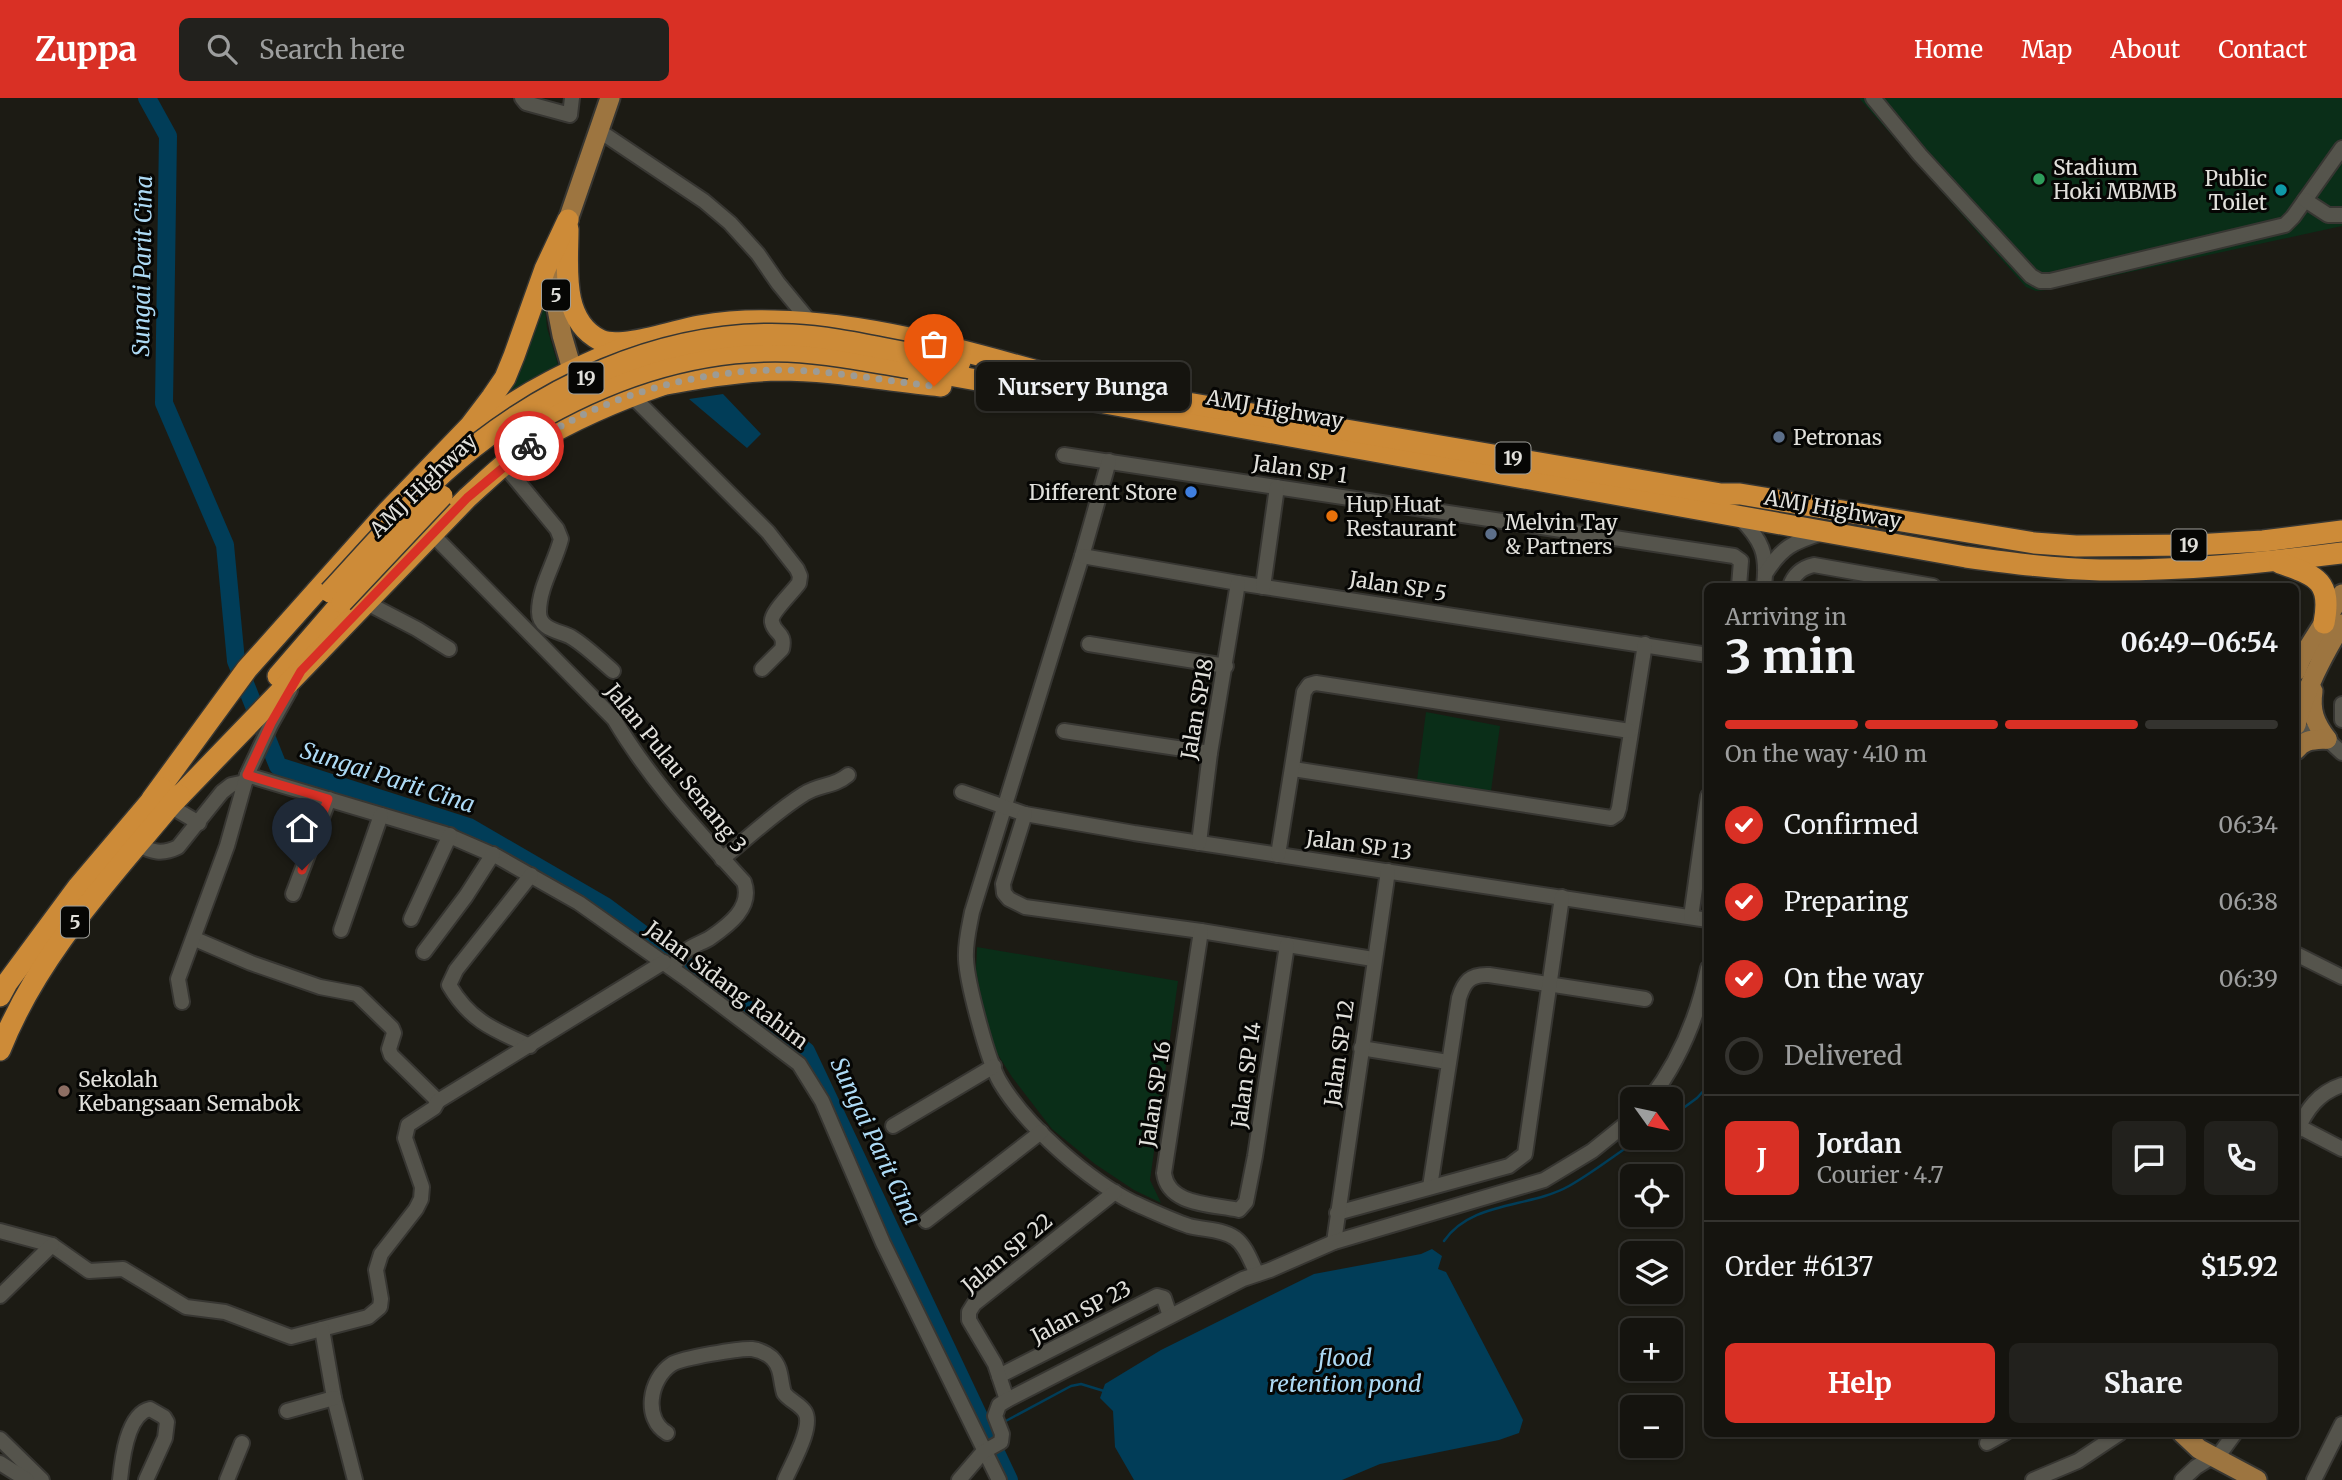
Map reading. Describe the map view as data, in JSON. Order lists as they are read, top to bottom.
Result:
{
  "streets": {
    "highway": ["5", "19", "AMJ Highway"],
    "street": [
      "Jalan SP 1",
      "Jalan SP 5",
      "Jalan SP18",
      "Jalan Pulau Senang 3",
      "Jalan SP 13",
      "Jalan Sidang Rahim",
      "Jalan SP 12",
      "Jalan SP 14",
      "Jalan SP 16",
      "Jalan SP 22",
      "Jalan SP 23"
    ]
  },
  "crossings": [
    ["Jalan SP 5", "Jalan SP18"],
    ["Jalan SP18", "Jalan SP 13"],
    ["Jalan Pulau Senang 3", "Jalan Sidang Rahim"],
    ["Jalan SP 13", "Jalan SP 12"],
    ["Jalan SP 14", "Jalan SP 16"],
    ["Jalan SP 22", "Jalan SP 23"]
  ],
  "water": ["Sungai Parit Cina", "flood retention pond"],
  "places": [
    "Stadium Hoki MBMB",
    "Public Toilet",
    "Nursery Bunga",
    "Petronas",
    "Different Store",
    "Hup Huat Restaurant",
    "Melvin Tay & Partners",
    "Sekolah Kebangsaan Semabok"
  ],
  "north": "bottom right",
  "page": {
    "header": "Zuppa",
    "search": "Search here",
    "nav": [
      "Home",
      "Map",
      "About",
      "Contact"
    ],
    "bubble": "Nursery Bunga",
    "heading": ["3 min", "Arriving in", "06:49–06:54"],
    "panel": [
      "Jordan",
      "Courier · 4.7",
      "Order #6137",
      "$15.92"
    ],
    "bar": "On the way · 410 m",
    "list": [
      ["Confirmed", "06:34"],
      ["Preparing", "06:38"],
      ["On the way", "06:39"],
      "Delivered"
    ],
    "map_buttons": ["+", "−"],
    "round": "J",
    "buttons": ["Help", "Share"]
  }
}
